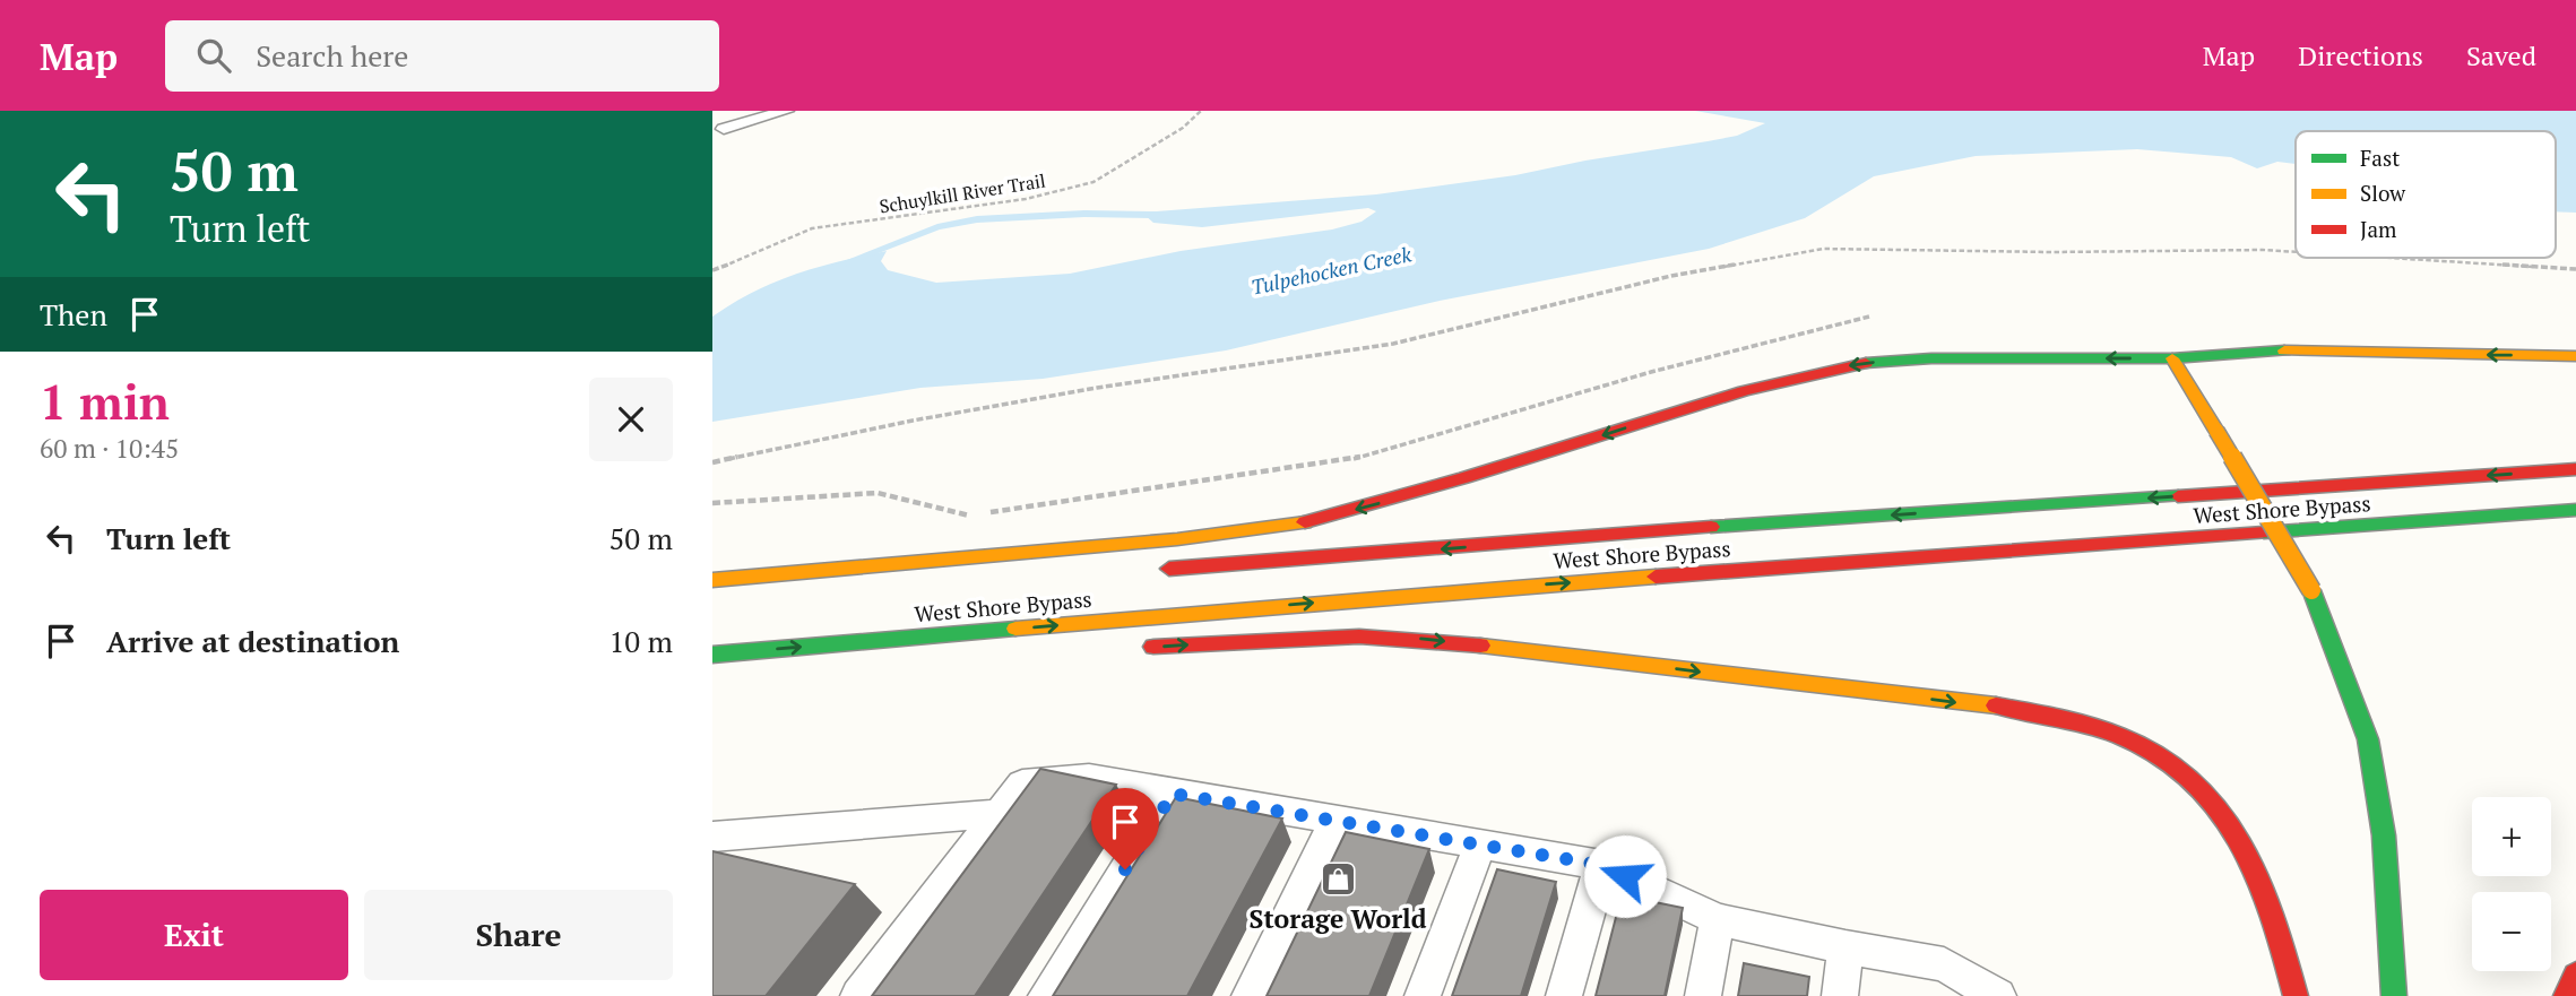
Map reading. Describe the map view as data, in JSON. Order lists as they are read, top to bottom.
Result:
{
  "streets": {
    "main road": ["West Shore Bypass"],
    "path": ["Schuylkill River Trail"]
  },
  "water": ["Tulpehocken Creek"],
  "places": {
    "shop": ["Storage World"]
  },
  "legend": ["Fast", "Slow", "Jam"],
  "page": {
    "header": "Map",
    "search": "Search here",
    "nav": ["Map", "Directions", "Saved"],
    "turn": ["50 m", "Turn left"],
    "then": "Then",
    "heading": ["1 min", "60 m · 10:45"],
    "list": [
      {
        "name": "Turn left",
        "value": "50 m"
      },
      {
        "name": "Arrive at destination",
        "value": "10 m"
      }
    ],
    "map_buttons": ["+", "−"],
    "buttons": ["Exit", "Share"]
  }
}
